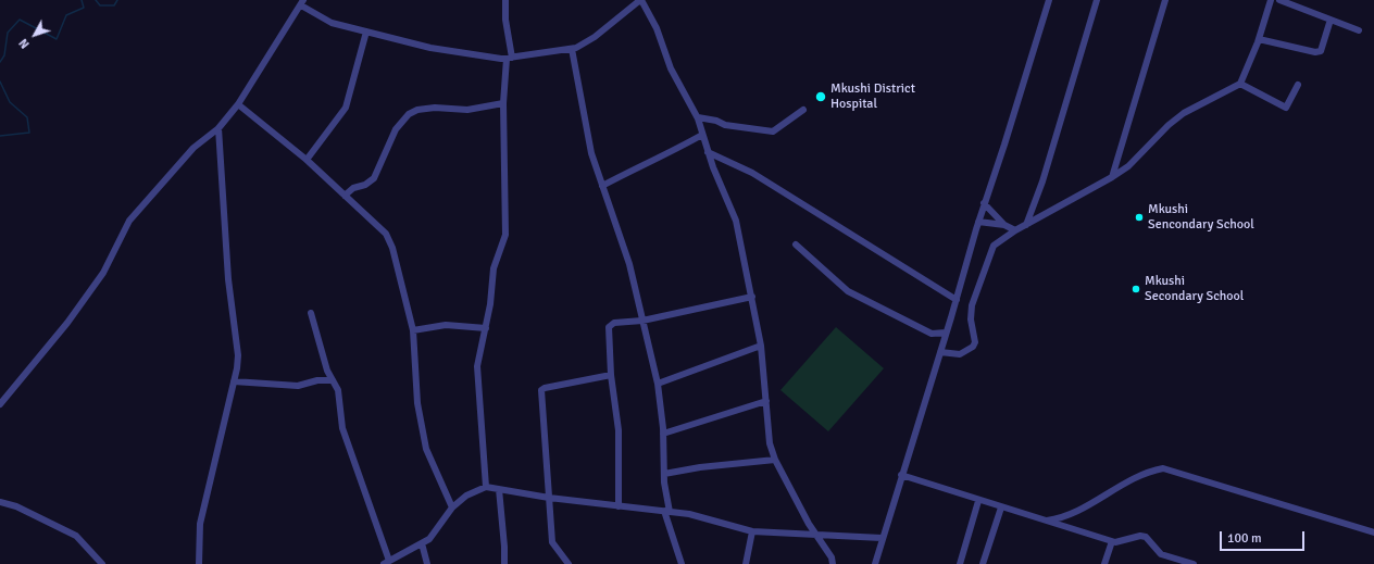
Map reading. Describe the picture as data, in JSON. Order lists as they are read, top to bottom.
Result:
{
  "places": ["Mkushi District Hospital", "Mkushi Sencondary School", "Mkushi Secondary School"],
  "scale_bar": "100 m",
  "north": "bottom left"
}
